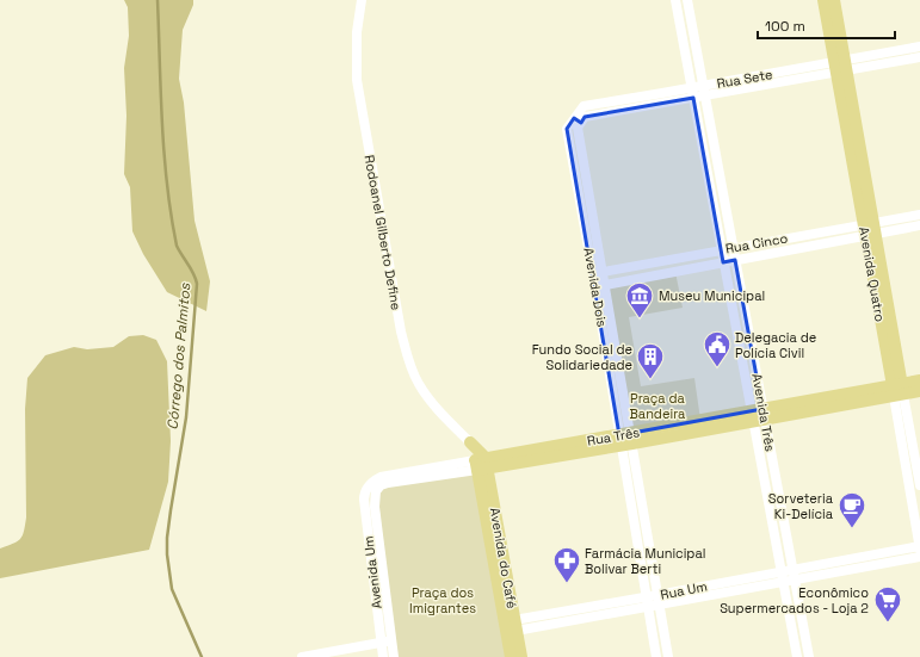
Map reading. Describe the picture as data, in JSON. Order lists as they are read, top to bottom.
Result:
{
  "streets": {
    "main road": [
      "Rodoanel Gilberto Define",
      "Avenida Quatro",
      "Rua Três",
      "Avenida do Café"
    ],
    "street": [
      "Rua Sete",
      "Rua Cinco",
      "Avenida Dois",
      "Avenida Três",
      "Avenida Um",
      "Rua Um"
    ]
  },
  "crossings": [
    ["Rua Sete", "Avenida Quatro"],
    ["Rua Sete", "Avenida Dois"],
    ["Rua Sete", "Avenida Três"],
    ["Rodoanel Gilberto Define", "Rua Três"],
    ["Rodoanel Gilberto Define", "Avenida do Café"],
    ["Rua Cinco", "Avenida Quatro"],
    ["Rua Cinco", "Avenida Dois"],
    ["Rua Cinco", "Avenida Três"],
    ["Avenida Quatro", "Rua Três"],
    ["Avenida Quatro", "Rua Um"],
    ["Avenida Dois", "Rua Três"],
    ["Avenida Dois", "Rua Um"],
    ["Avenida Três", "Rua Três"],
    ["Avenida Três", "Rua Um"],
    ["Rua Três", "Avenida do Café"],
    ["Rua Três", "Avenida Um"],
    ["Avenida do Café", "Rua Um"]
  ],
  "water": ["Córrego dos Palmitos"],
  "parks": ["Praça da Bandeira", "Praça dos Imigrantes"],
  "places": {
    "museum": ["Museu Municipal"],
    "public building": ["Delegacia de Polícia Civil"],
    "building": ["Fundo Social de Solidariedade"],
    "cafe": ["Sorveteria Ki-Delícia"],
    "pharmacy": ["Farmácia Municipal Bolivar Berti"],
    "supermarket": ["Econômico Supermercados - Loja 2"]
  },
  "scale_bar": "100 m"
}
